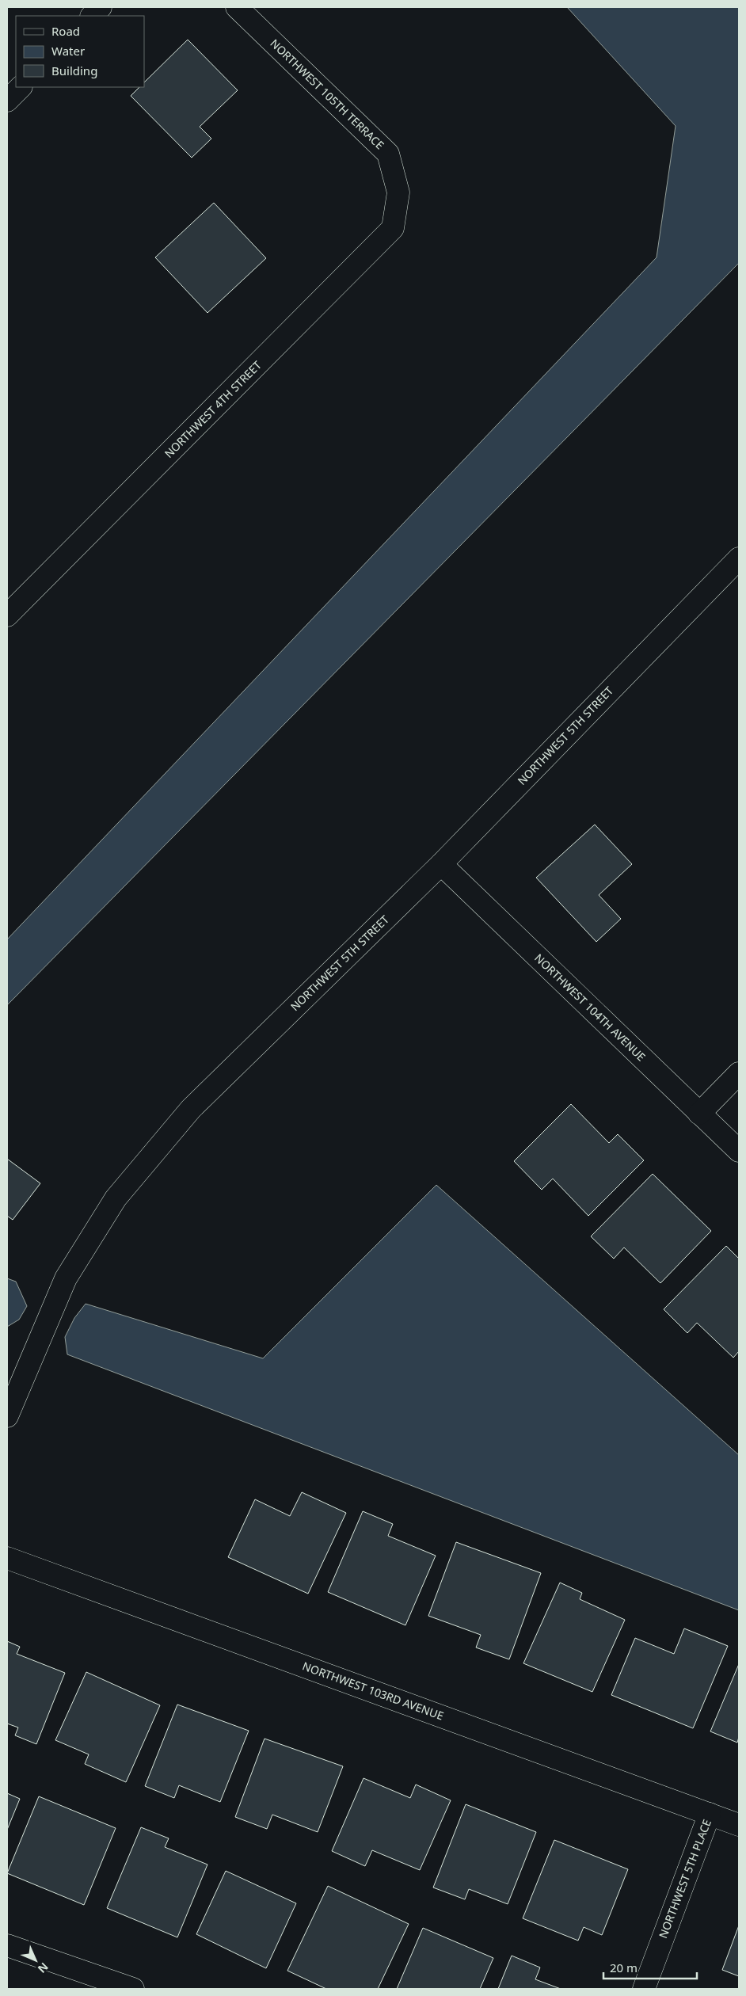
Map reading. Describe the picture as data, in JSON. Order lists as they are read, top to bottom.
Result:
{
  "streets": {
    "street": [
      "NORTHWEST 105TH TERRACE",
      "NORTHWEST 4TH STREET",
      "NORTHWEST 5TH STREET",
      "NORTHWEST 104TH AVENUE",
      "NORTHWEST 103RD AVENUE",
      "NORTHWEST 5TH PLACE"
    ]
  },
  "crossings": [
    ["NORTHWEST 105TH TERRACE", "NORTHWEST 4TH STREET"],
    ["NORTHWEST 5TH STREET", "NORTHWEST 104TH AVENUE"],
    ["NORTHWEST 103RD AVENUE", "NORTHWEST 5TH PLACE"]
  ],
  "legend": ["Road", "Water", "Building"],
  "scale_bar": "20 m",
  "north": "bottom right"
}
